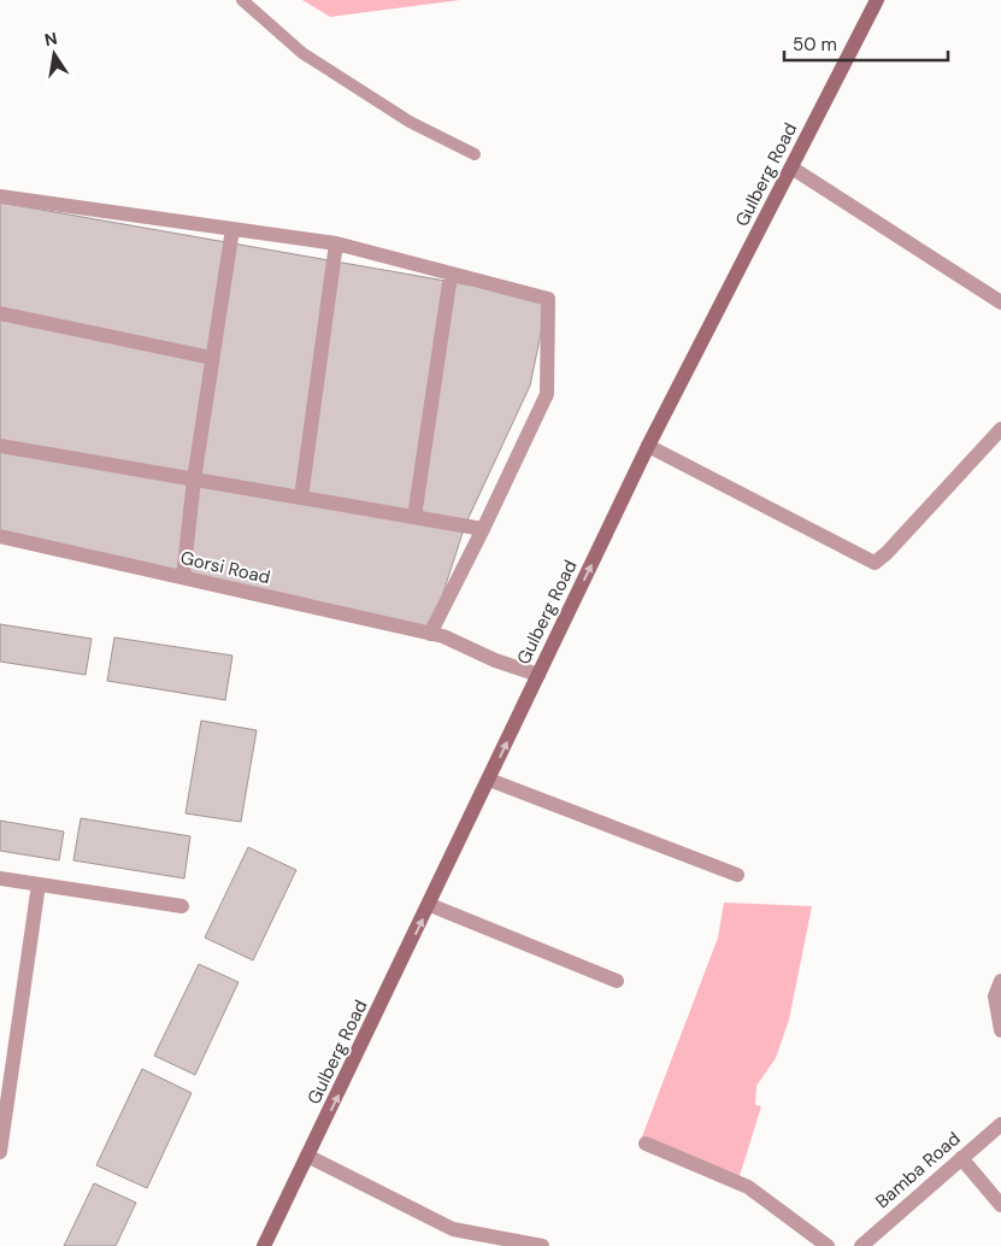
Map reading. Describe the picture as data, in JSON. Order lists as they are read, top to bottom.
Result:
{
  "streets": {
    "street": ["Gulberg Road", "Gorsi Road", "Bamba Road"]
  },
  "crossings": [
    ["Gulberg Road", "Gorsi Road"]
  ],
  "one_way": ["Gulberg Road"],
  "scale_bar": "50 m",
  "north": "top"
}
